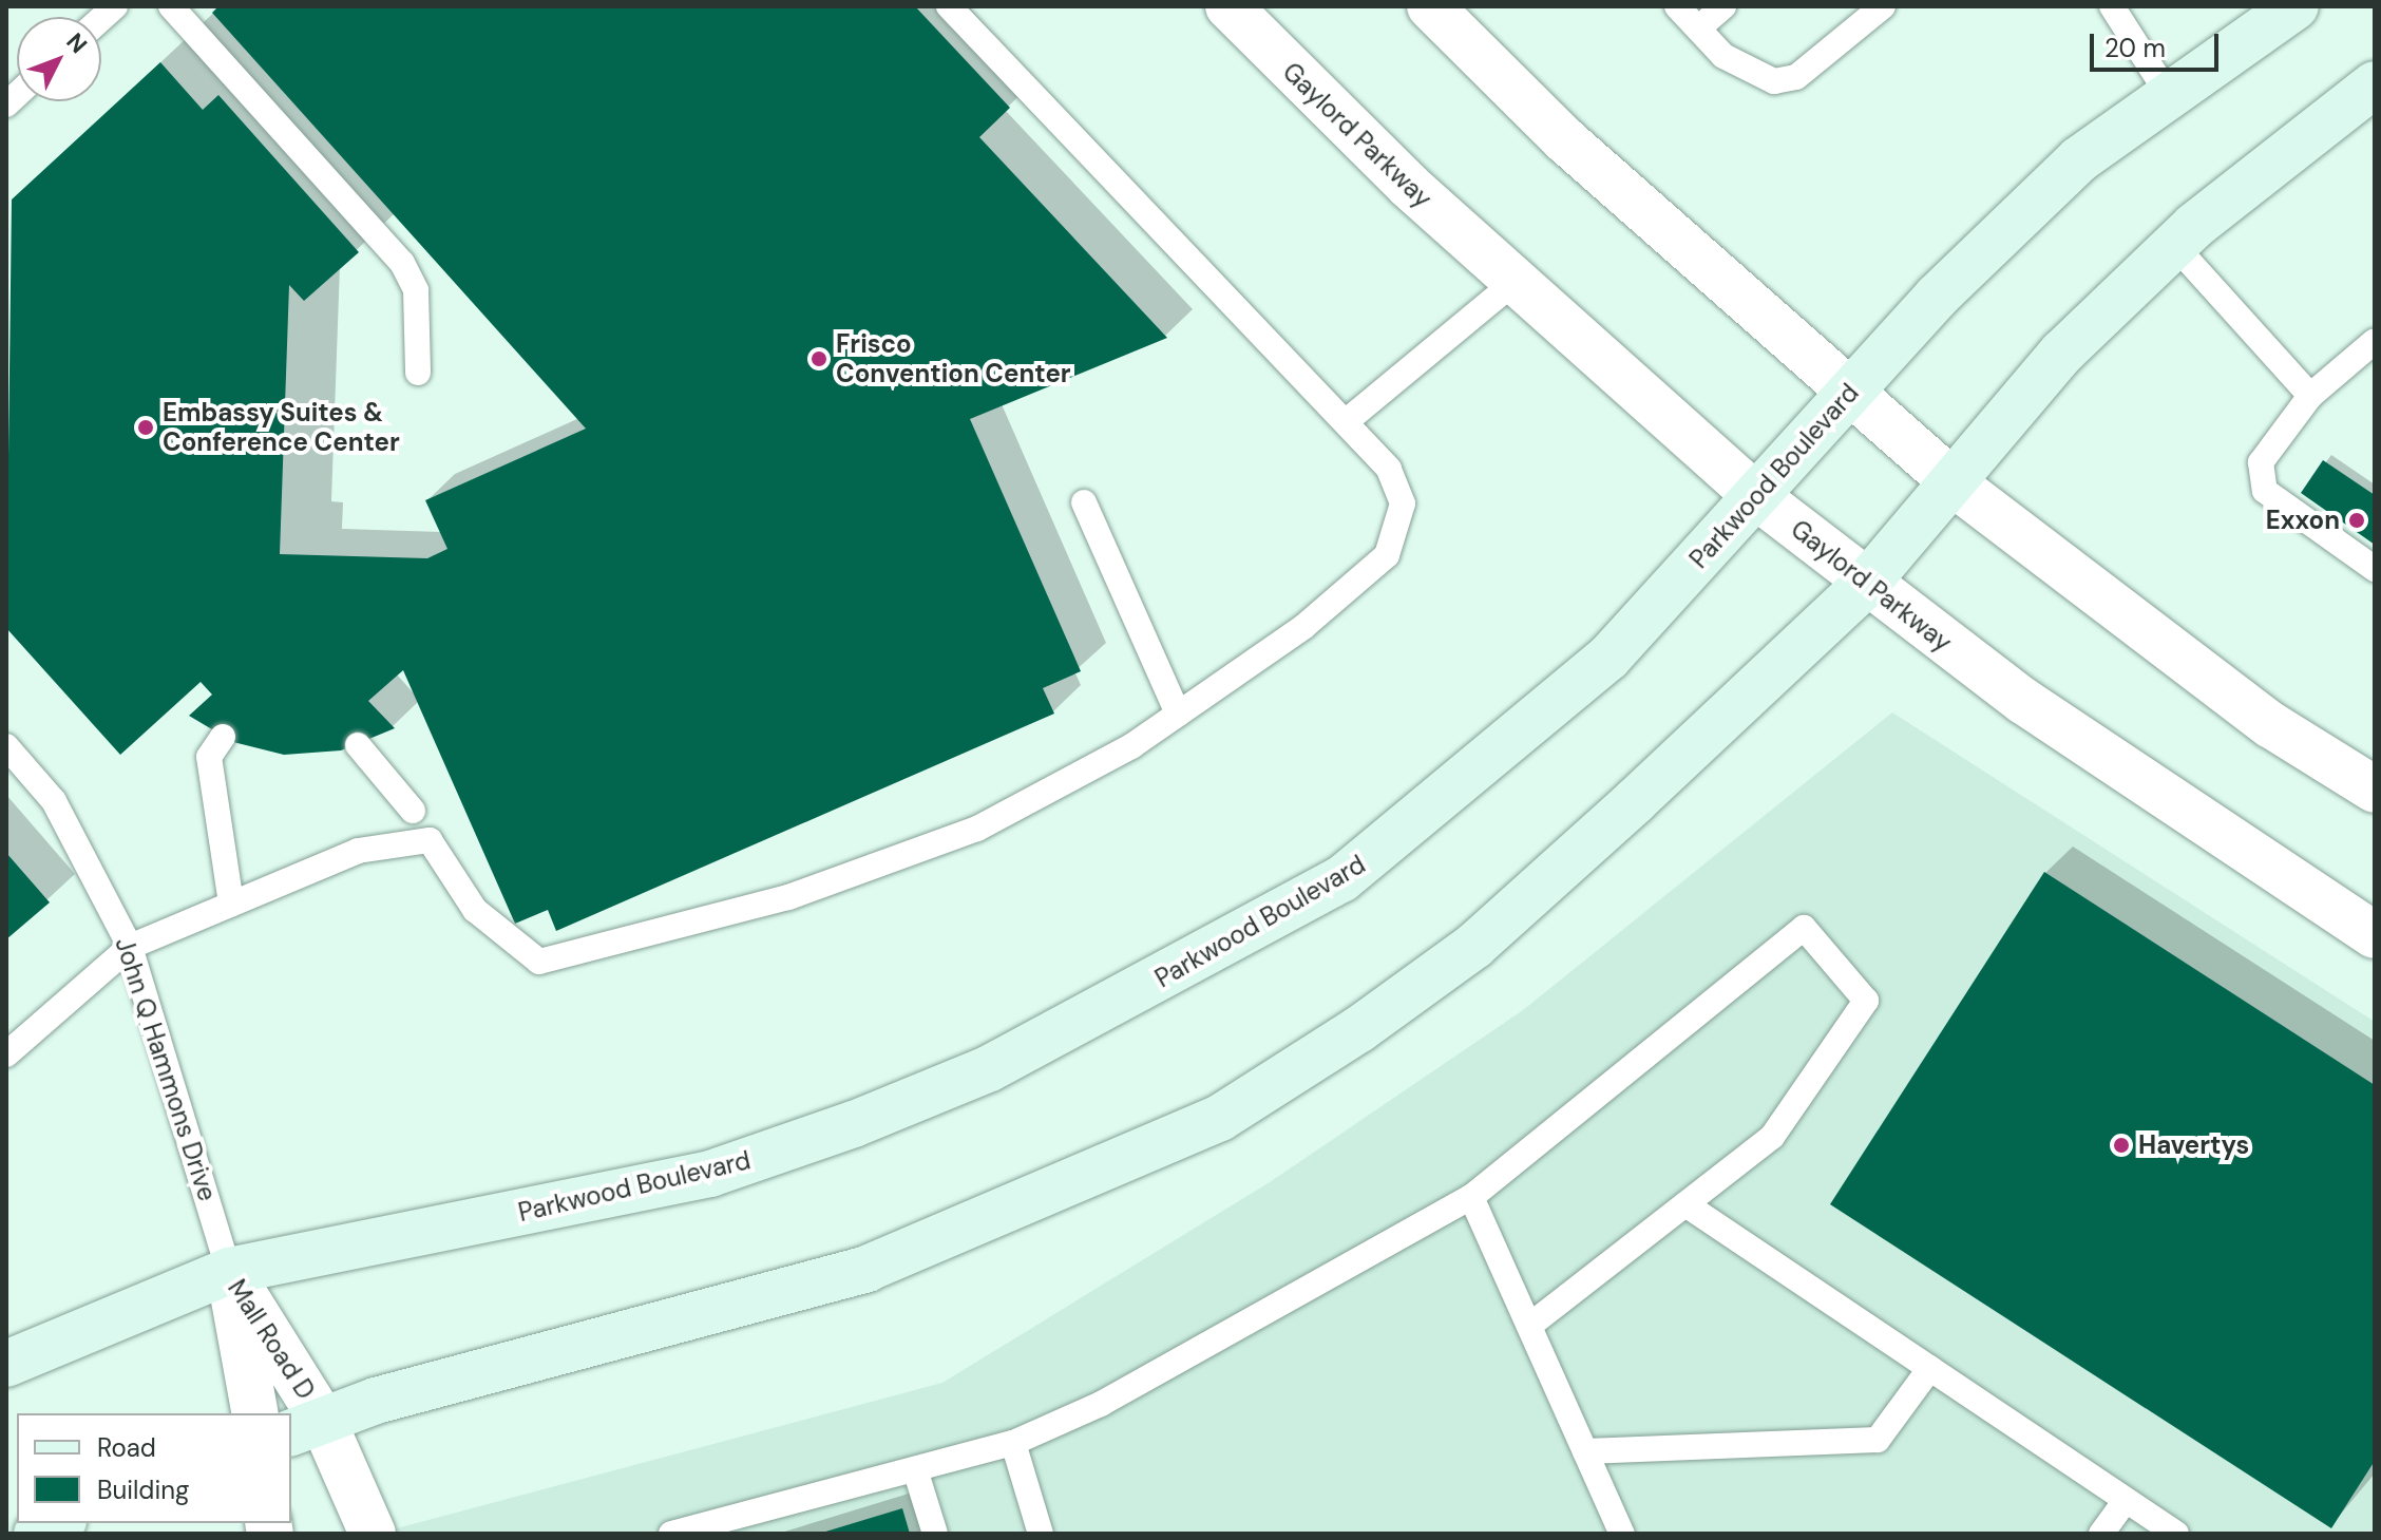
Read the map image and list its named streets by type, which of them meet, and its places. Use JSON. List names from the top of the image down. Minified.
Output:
{"streets":{"main road":["Parkwood Boulevard"],"street":["Gaylord Parkway","Mall Road D"],"lane":["John Q Hammons Drive"]},"crossings":[["Gaylord Parkway","Parkwood Boulevard"],["Parkwood Boulevard","John Q Hammons Drive"],["Parkwood Boulevard","Mall Road D"],["John Q Hammons Drive","Mall Road D"]],"places":["Frisco Convention Center","Embassy Suites & Conference Center","Exxon","Havertys"],"legend":["Road","Building"],"scale_bar":"20 m","north":"top right"}
